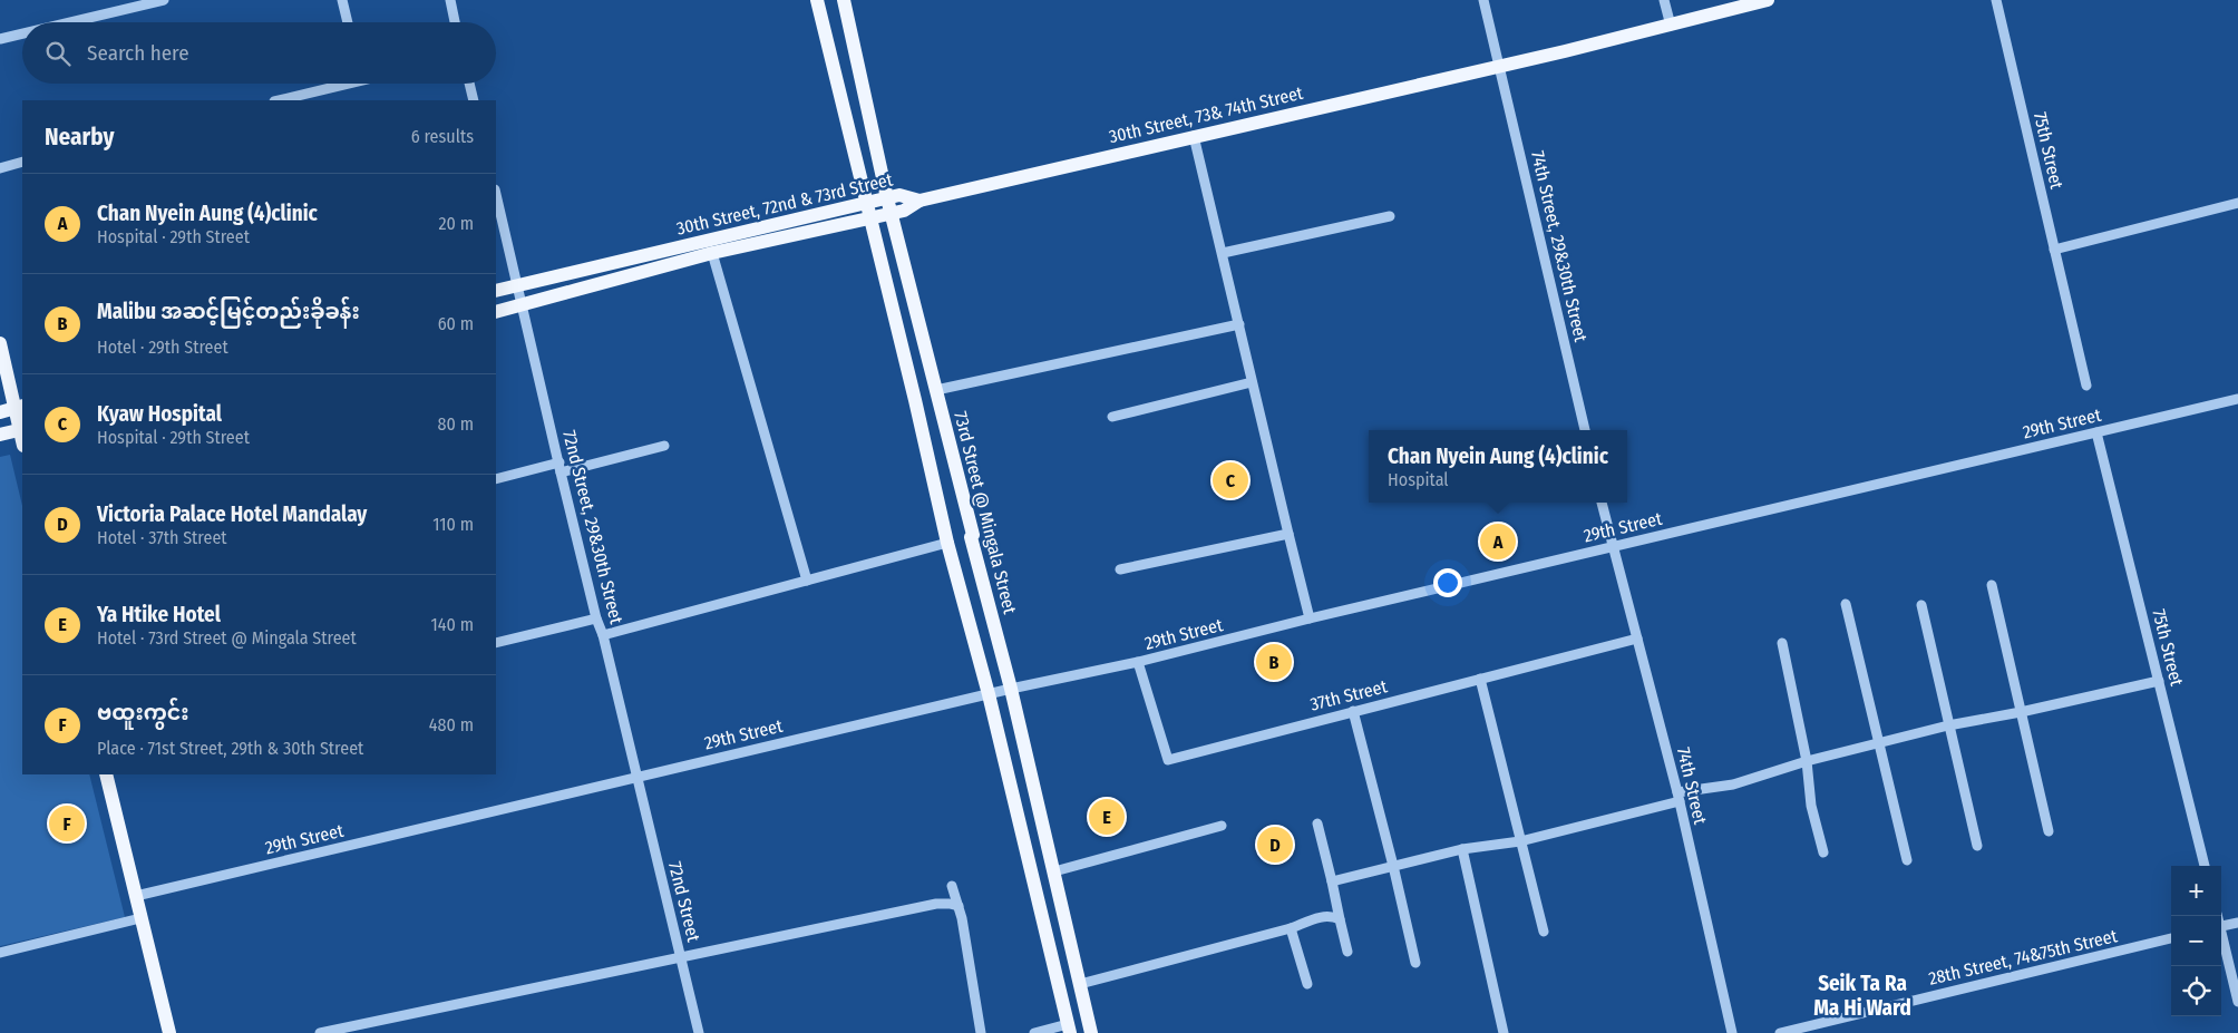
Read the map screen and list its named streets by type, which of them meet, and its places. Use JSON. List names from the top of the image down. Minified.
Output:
{"streets":{"main road":["30th Street, 73& 74th Street","30th Street, 72nd & 73rd Street","73rd Street @ Mingala Street"],"street":["75th Street","74th Street, 29&30th Street","29th Street","72nd Street, 29&30th Street","37th Street","74th Street","72nd Street","28th Street, 74&75th Street"]},"crossings":[["30th Street, 73& 74th Street","30th Street, 72nd & 73rd Street"],["30th Street, 73& 74th Street","74th Street, 29&30th Street"],["75th Street","29th Street"],["30th Street, 72nd & 73rd Street","73rd Street @ Mingala Street"],["30th Street, 72nd & 73rd Street","72nd Street, 29&30th Street"],["29th Street","73rd Street @ Mingala Street"],["29th Street","72nd Street, 29&30th Street"],["29th Street","37th Street"],["29th Street","74th Street"],["29th Street","72nd Street"],["72nd Street, 29&30th Street","72nd Street"],["37th Street","74th Street"]],"districts":["Seik Ta Ra Ma Hi Ward"],"page":{"search":"Search here","heading":["Nearby","6 results"],"list":[{"mark":"A","name":"Chan Nyein Aung (4)clinic","note":"Hospital · 29th Street","value":"20 m"},{"mark":"B","name":"Malibu အဆင့်မြင့်တည်းခိုခန်း","note":"Hotel · 29th Street","value":"60 m"},{"mark":"C","name":"Kyaw Hospital","note":"Hospital · 29th Street","value":"80 m"},{"mark":"D","name":"Victoria Palace Hotel Mandalay","note":"Hotel · 37th Street","value":"110 m"},{"mark":"E","name":"Ya Htike Hotel","note":"Hotel · 73rd Street @ Mingala Street","value":"140 m"},{"mark":"F","name":"ဗထူးကွင်း","note":"Place · 71st Street, 29th & 30th Street","value":"480 m"}],"popup":["Chan Nyein Aung (4)clinic","Hospital"],"pins":["C","A","B","E","F","D"],"map_buttons":["+","−"]}}
